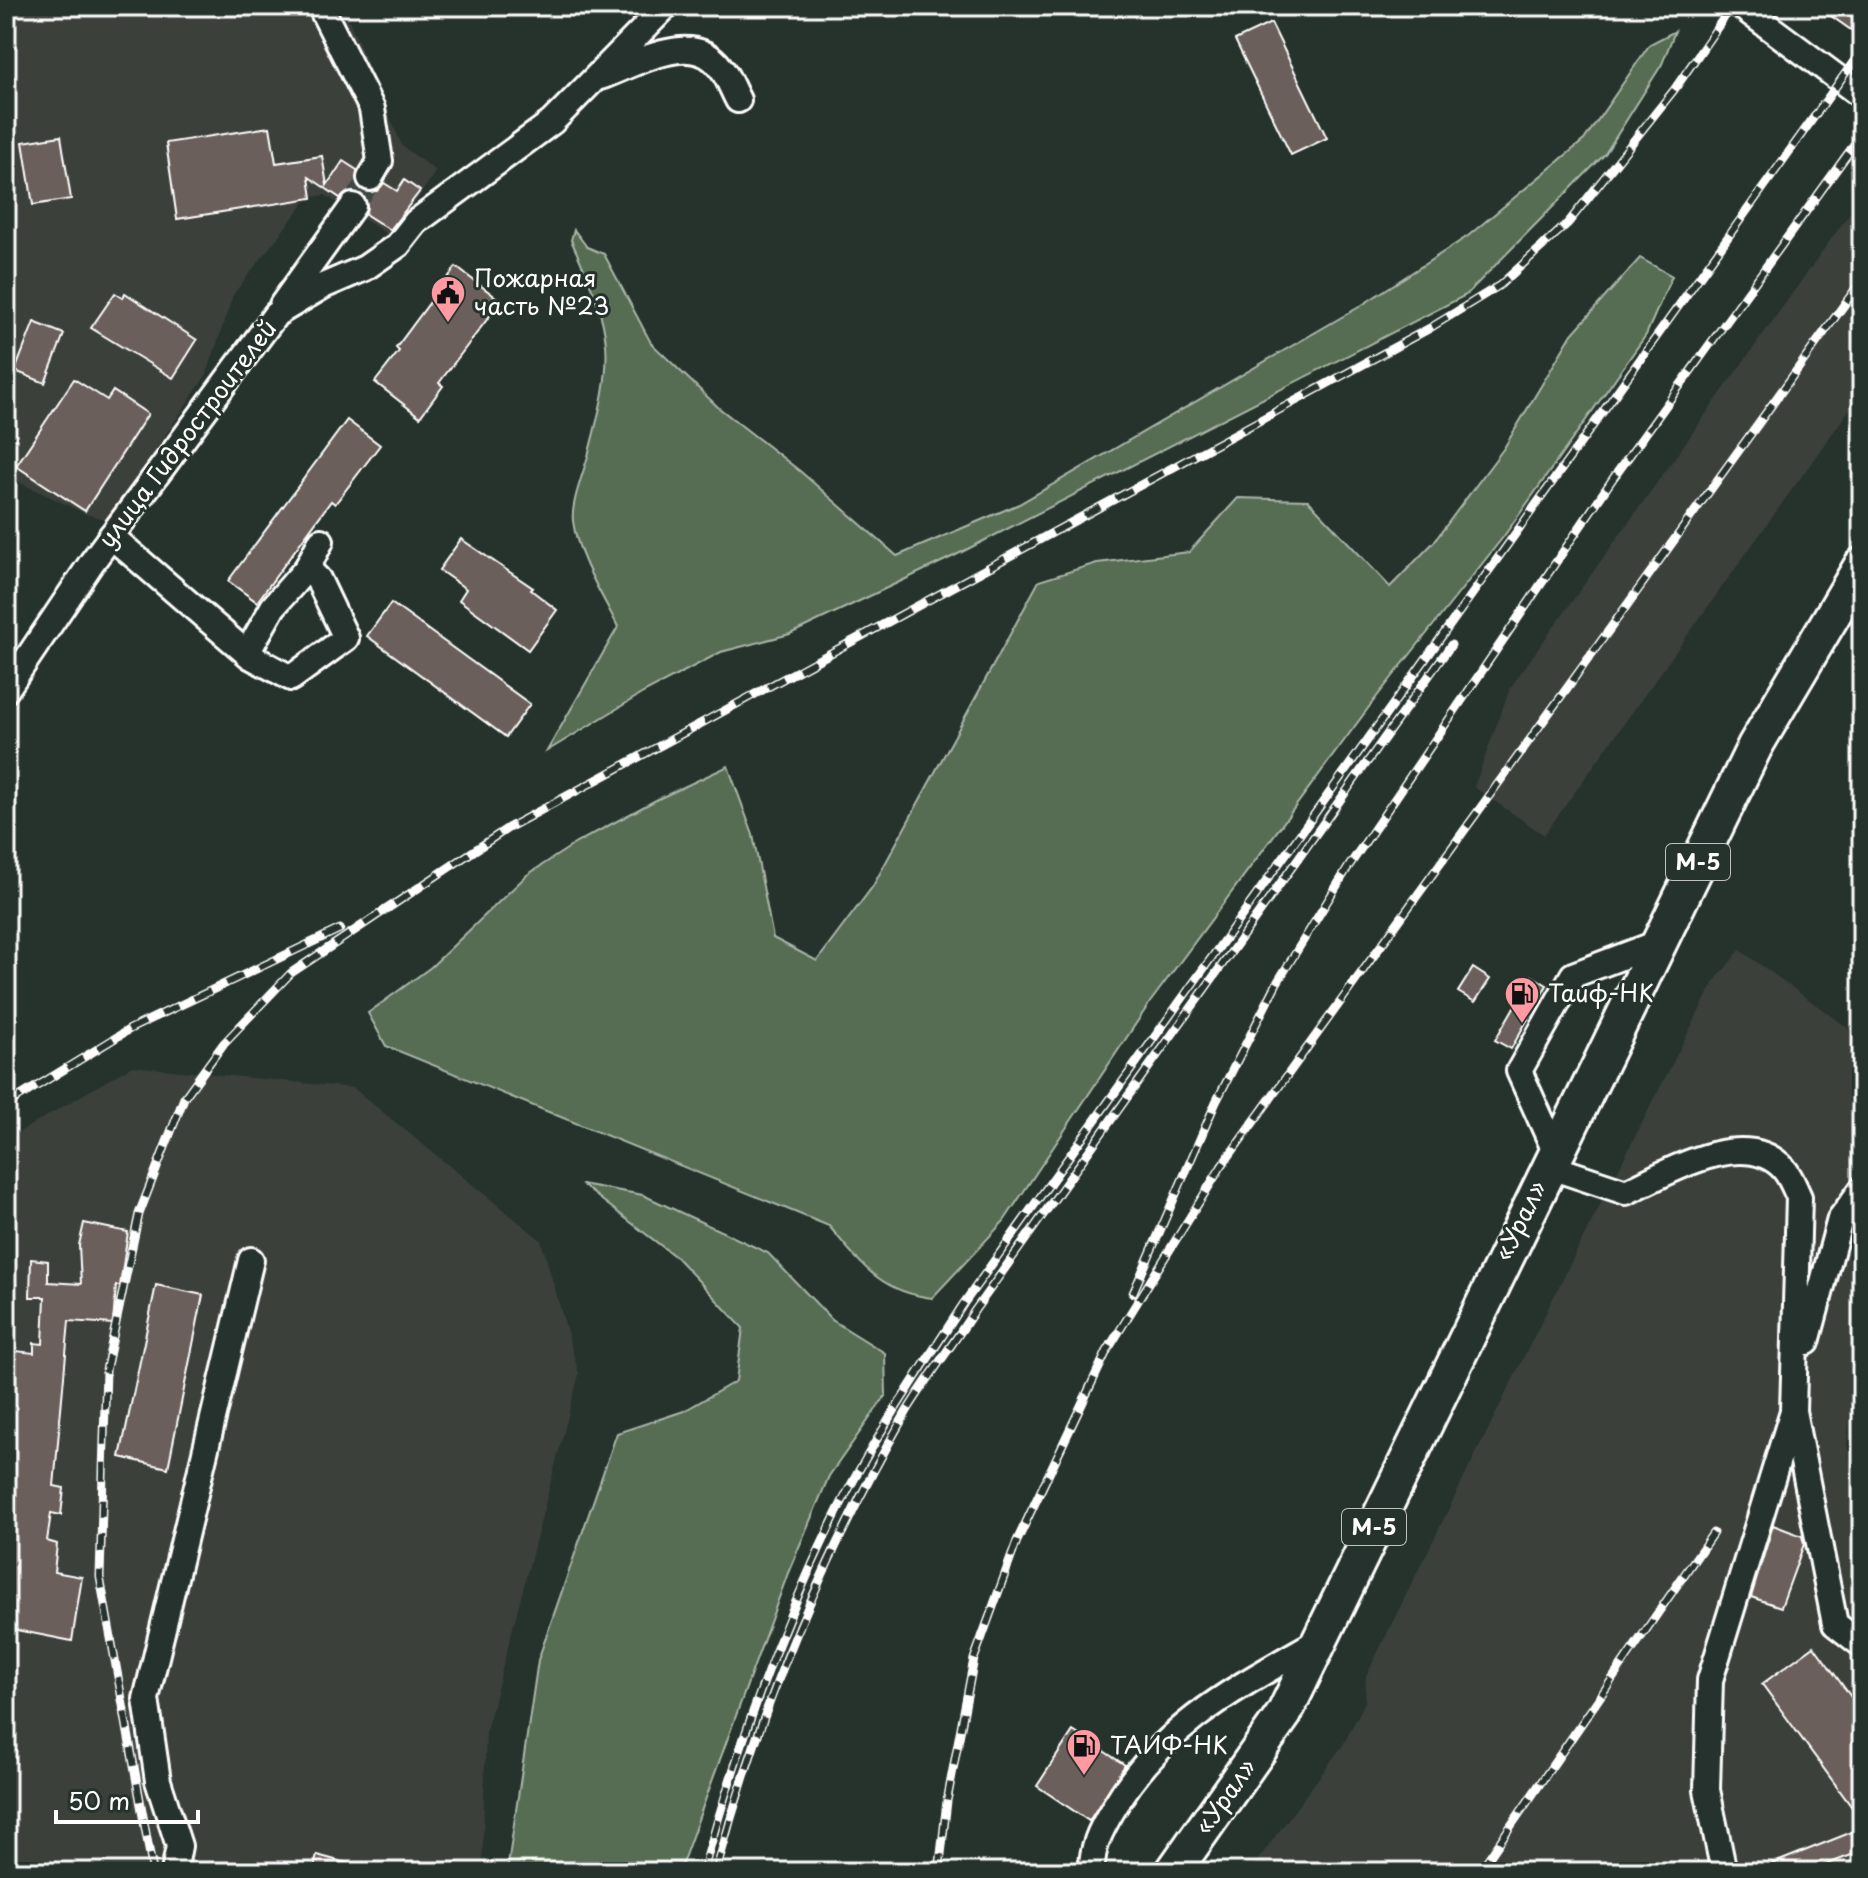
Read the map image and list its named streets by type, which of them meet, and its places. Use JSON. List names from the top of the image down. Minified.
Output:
{"streets":{"highway":["М-5","«Урал»"],"street":["улица Гидростроителей"]},"places":{"public building":["Пожарная часть №23"],"fuel station":["Таиф-НК","ТАИФ-НК"]},"scale_bar":"50 m"}
